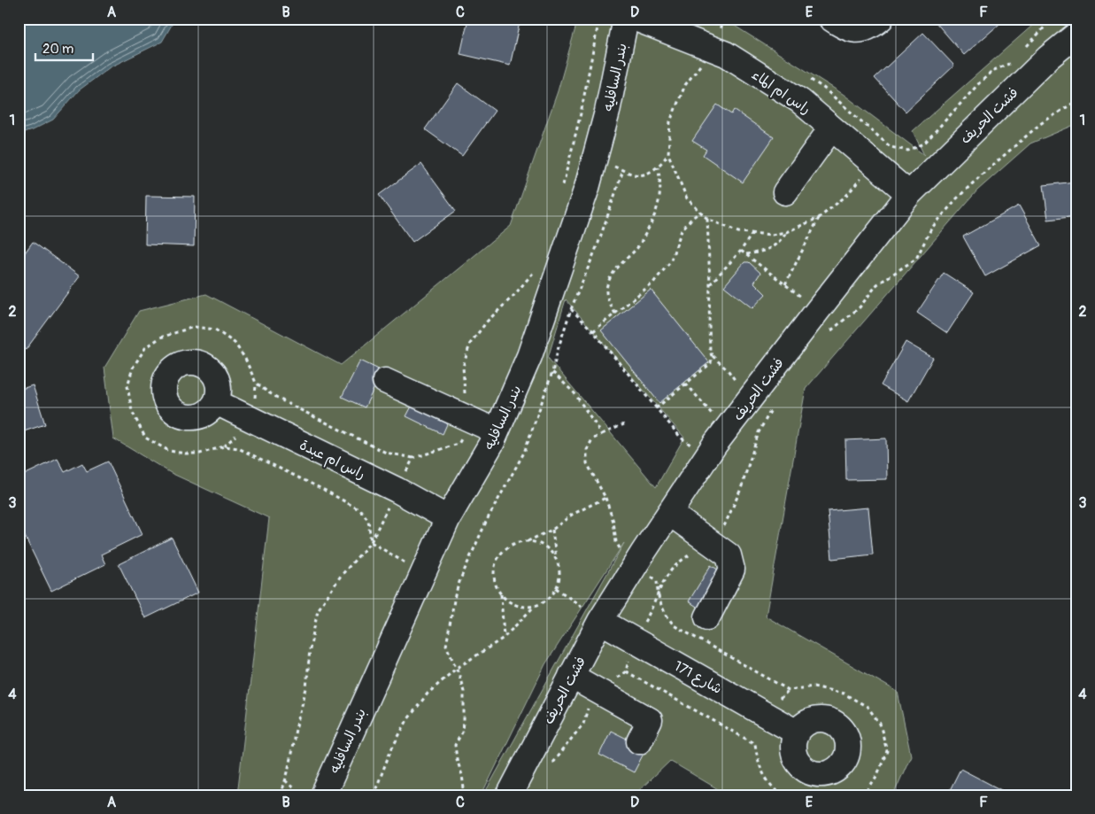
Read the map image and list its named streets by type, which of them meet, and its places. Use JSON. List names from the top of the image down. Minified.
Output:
{"streets":{"street":["بندر السافليه","راس ام الماء","فشت الحريف","راس ام عبدة","شارع 171"]},"crossings":[["بندر السافليه","راس ام عبدة"],["راس ام الماء","فشت الحريف"],["فشت الحريف","شارع 171"]],"scale_bar":"20 m","grid":{"columns":["A","B","C","D","E","F"],"rows":["1","2","3","4"]}}
